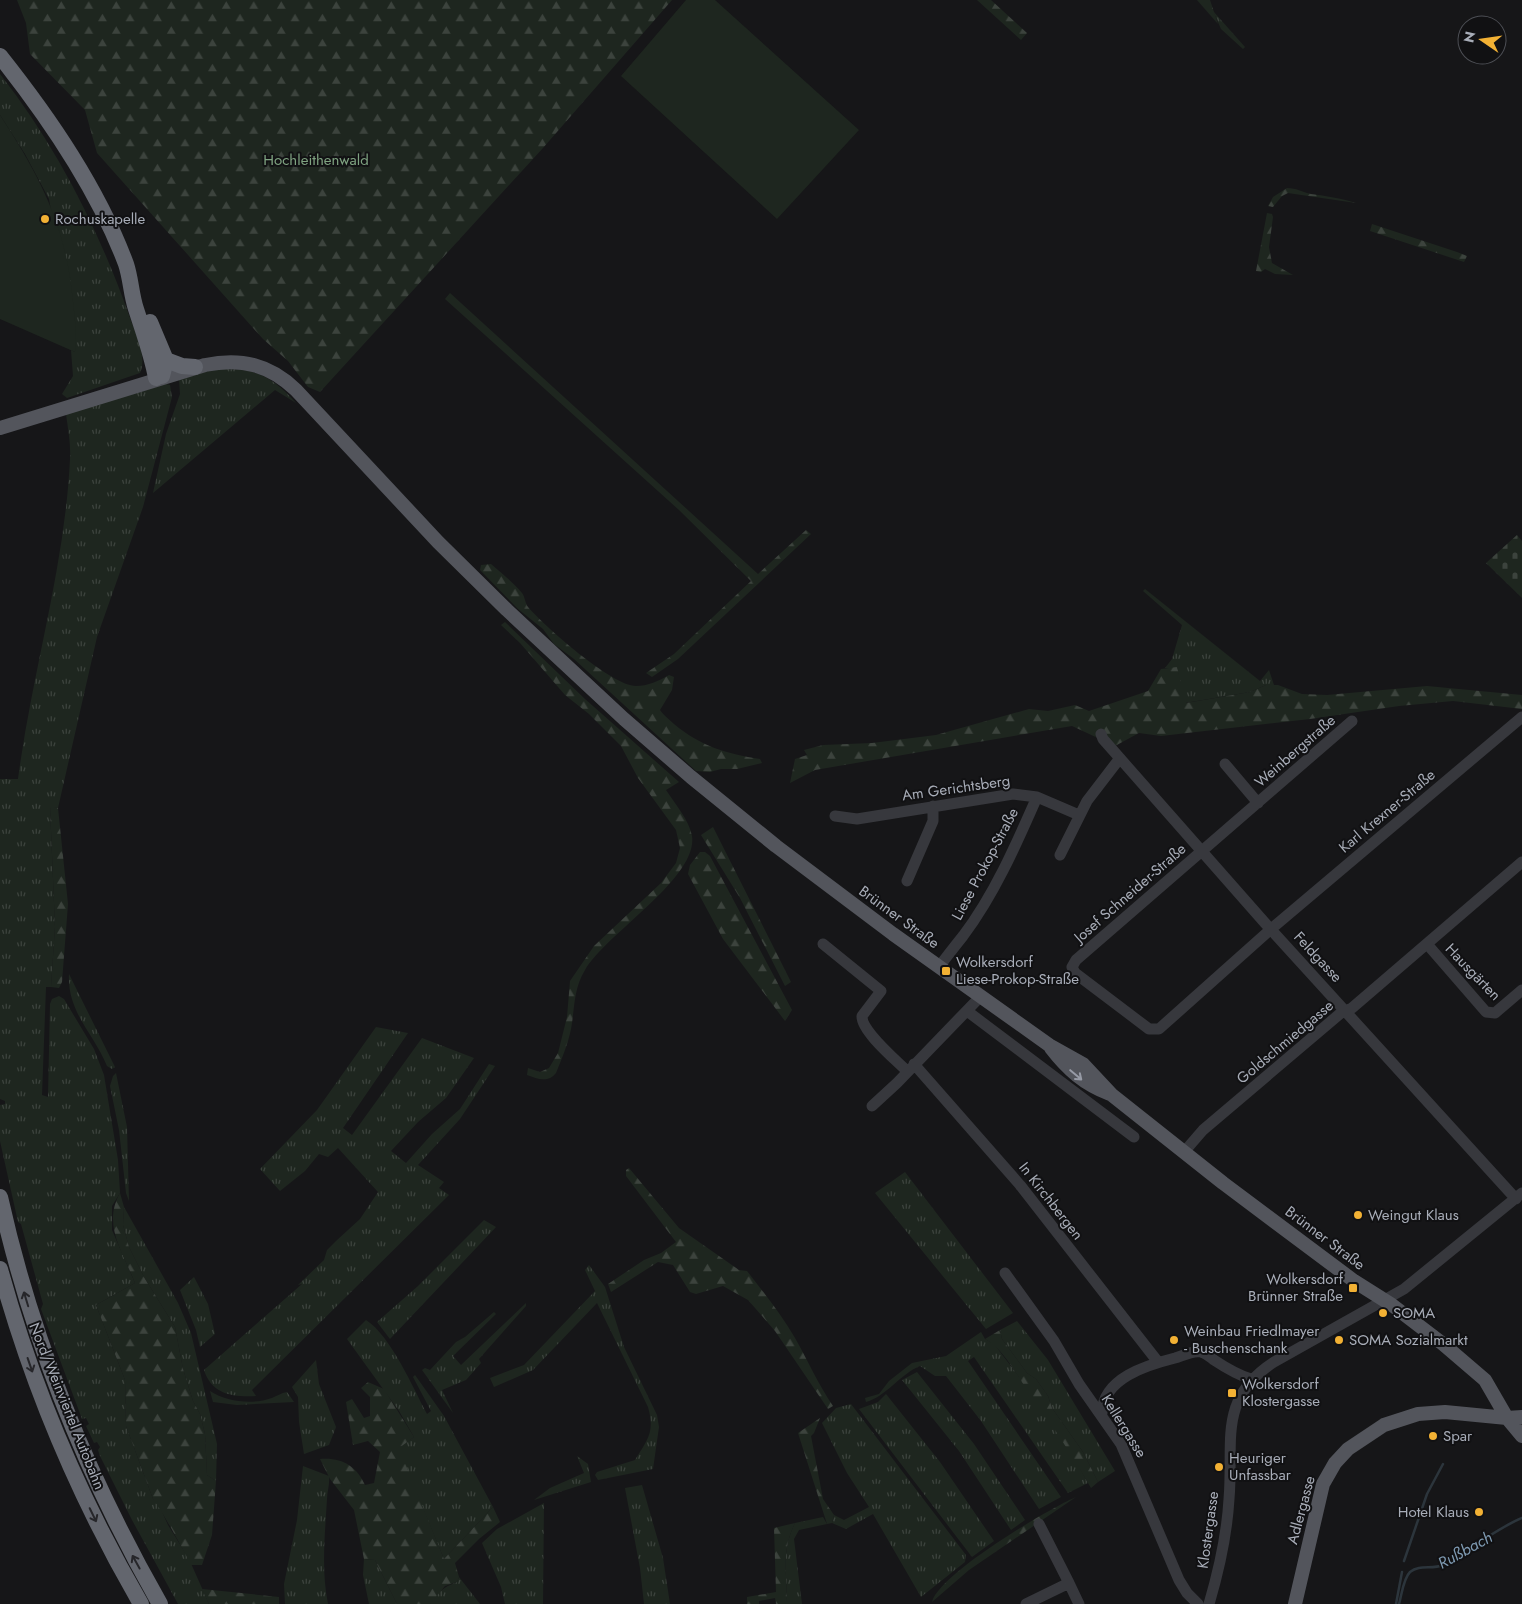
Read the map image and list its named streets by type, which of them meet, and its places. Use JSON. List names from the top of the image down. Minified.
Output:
{"streets":{"highway":["Nord/Weinviertel Autobahn"],"main road":["Brünner Straße","Adlergasse"],"street":["Weinbergstraße","Am Gerichtsberg","Karl Krexner-Straße","Liese Prokop-Straße","Josef Schneider-Straße","Feldgasse","Hausgärten","Goldschmiedgasse","In Kirchbergen","Kellergasse","Klostergasse"]},"crossings":[["Weinbergstraße","Josef Schneider-Straße"],["Weinbergstraße","Feldgasse"],["Am Gerichtsberg","Liese Prokop-Straße"],["Karl Krexner-Straße","Josef Schneider-Straße"],["Karl Krexner-Straße","Feldgasse"],["Liese Prokop-Straße","Brünner Straße"],["Josef Schneider-Straße","Feldgasse"],["Brünner Straße","Goldschmiedgasse"],["Brünner Straße","Adlergasse"],["Brünner Straße","Klostergasse"],["Feldgasse","Goldschmiedgasse"],["Feldgasse","Klostergasse"],["Hausgärten","Goldschmiedgasse"]],"water":["Rußbach"],"parks":["Hochleithenwald"],"places":{"other":["Rochuskapelle","Weingut Klaus","SOMA","Weinbau Friedlmayer - Buschenschank","SOMA Sozialmarkt","Spar","Heuriger Unfassbar","Hotel Klaus"],"transit":["Wolkersdorf Liese-Prokop-Straße","Wolkersdorf Brünner Straße","Wolkersdorf Klostergasse"]},"north":"left"}
